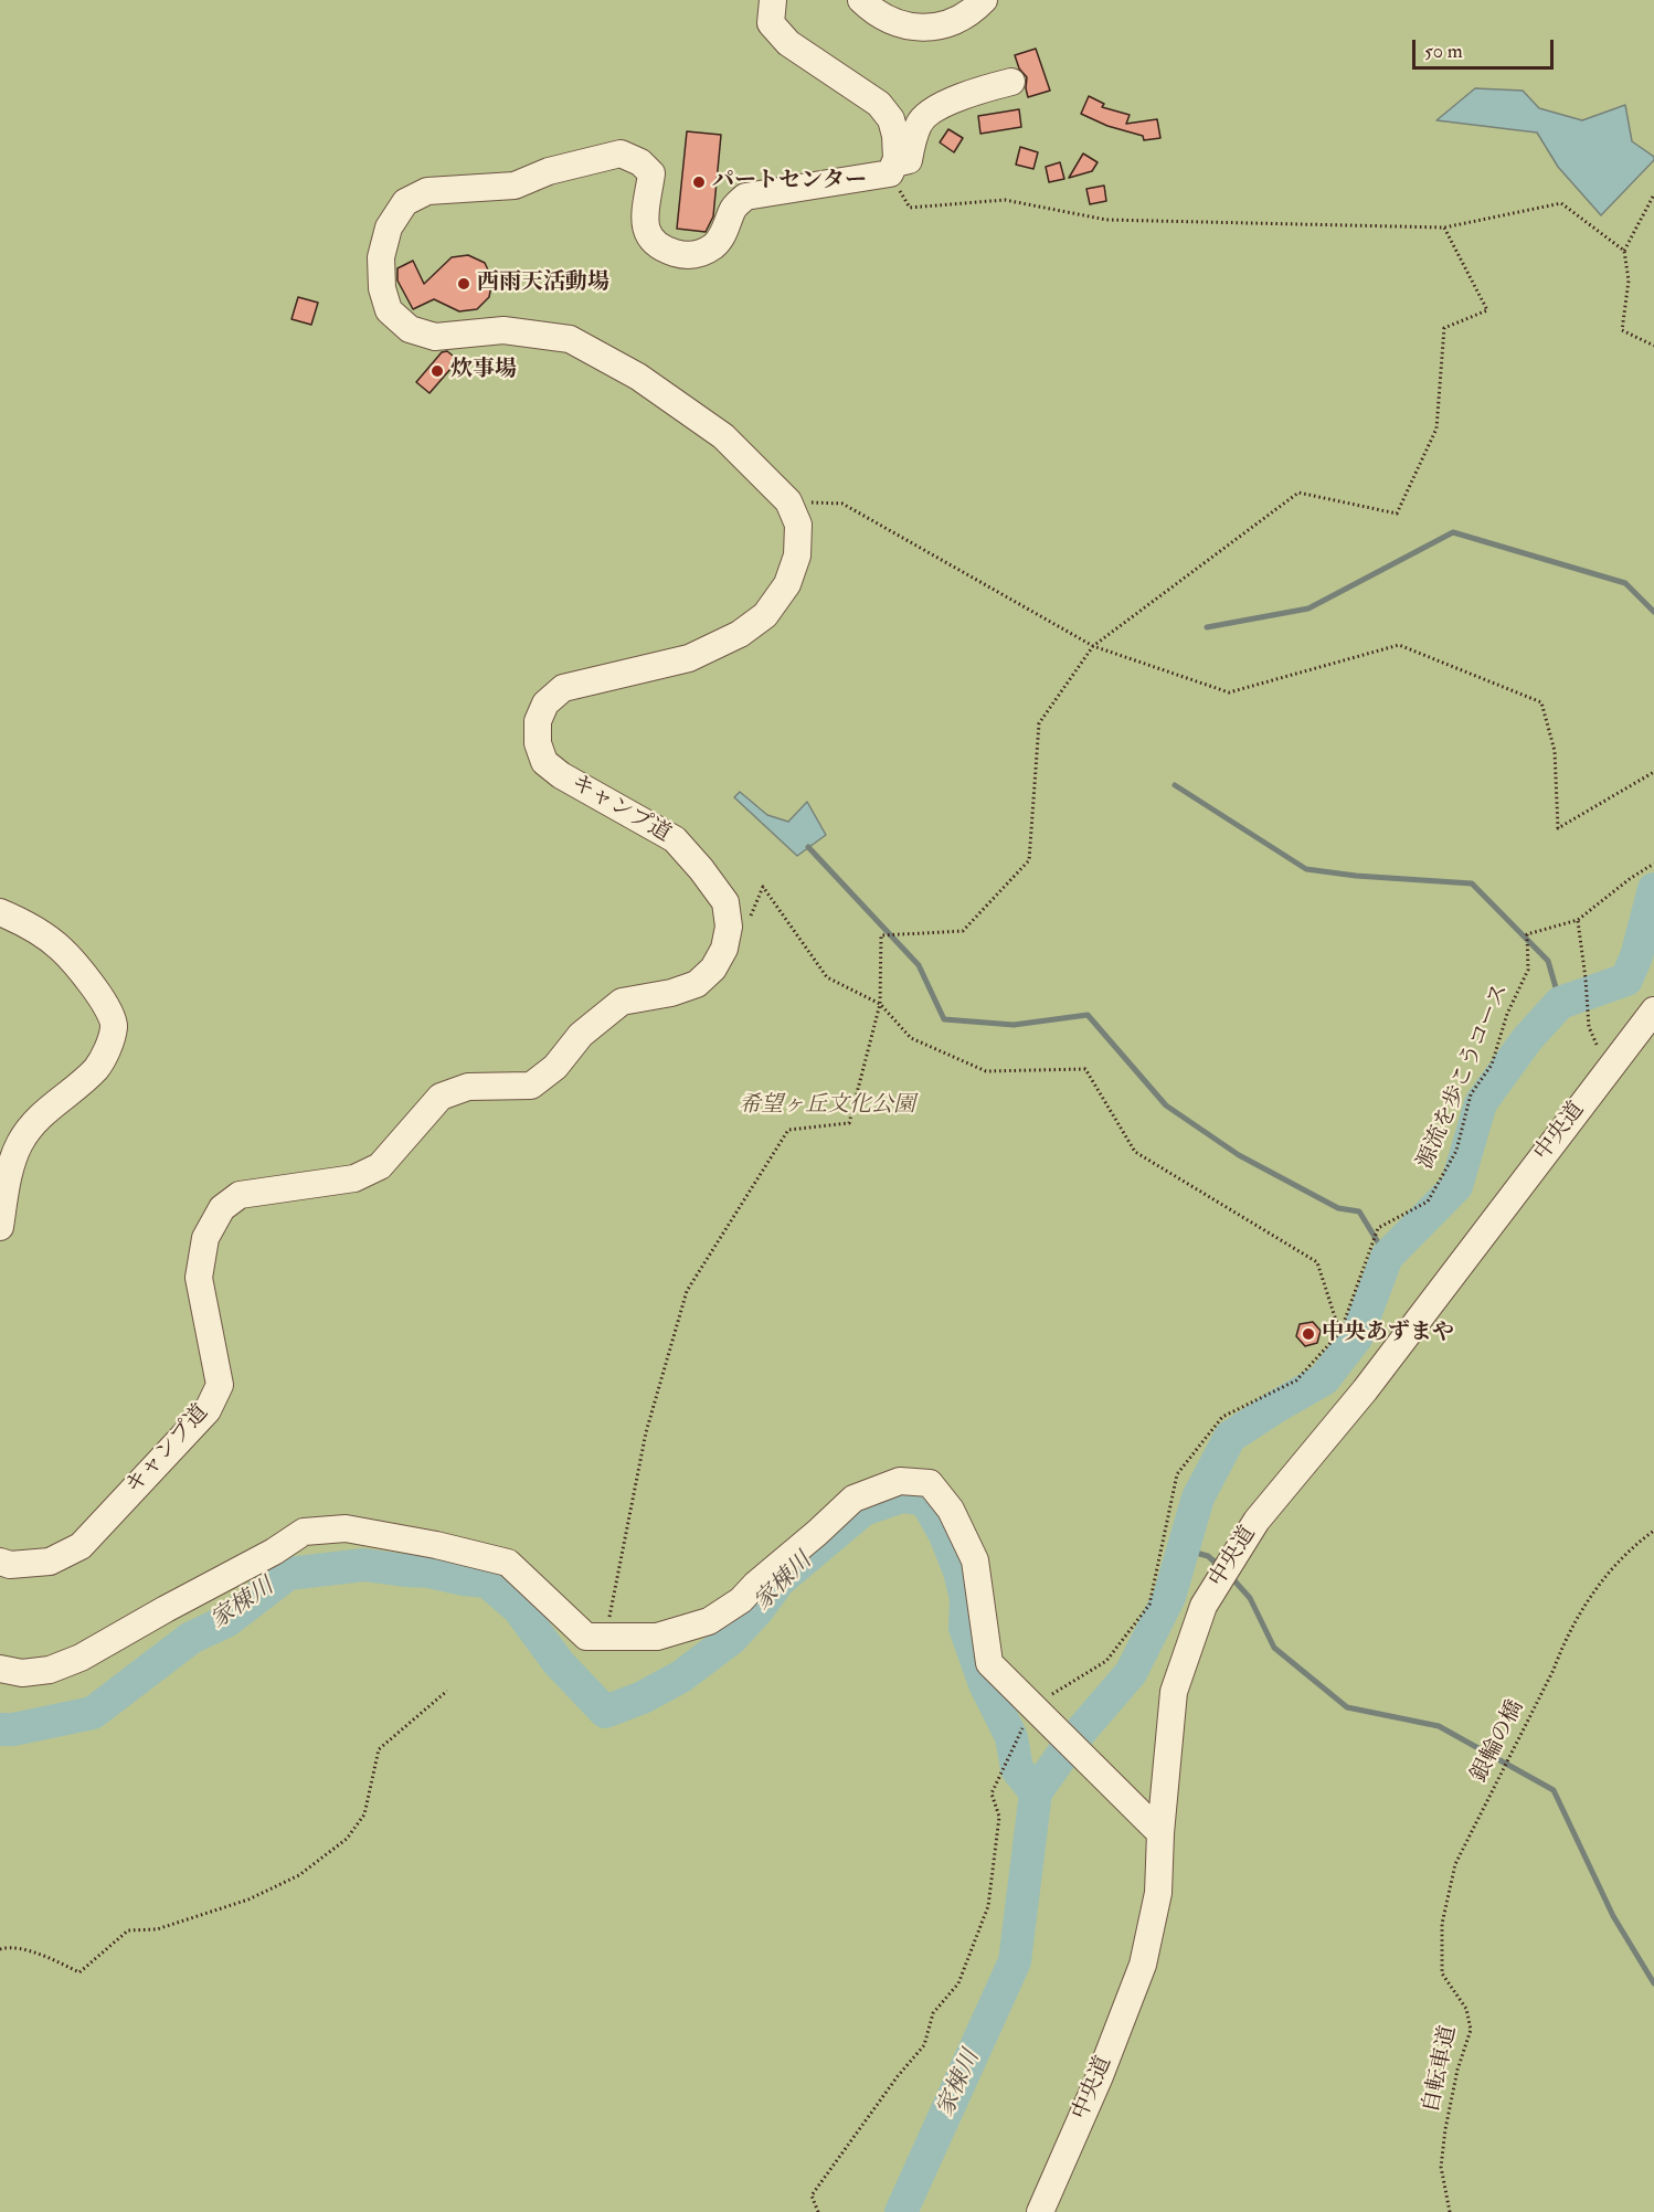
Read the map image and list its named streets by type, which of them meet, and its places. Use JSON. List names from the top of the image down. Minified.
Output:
{"streets":{"street":["キャンプ道","中央道"],"path":["源流を歩こうコース","銀輪の橋","自転車道"]},"crossings":[["銀輪の橋","自転車道"]],"water":["家棟川"],"parks":["希望ヶ丘文化公園"],"places":["パートセンター","西雨天活動場","炊事場","中央あずまや"],"scale_bar":"50 m"}
